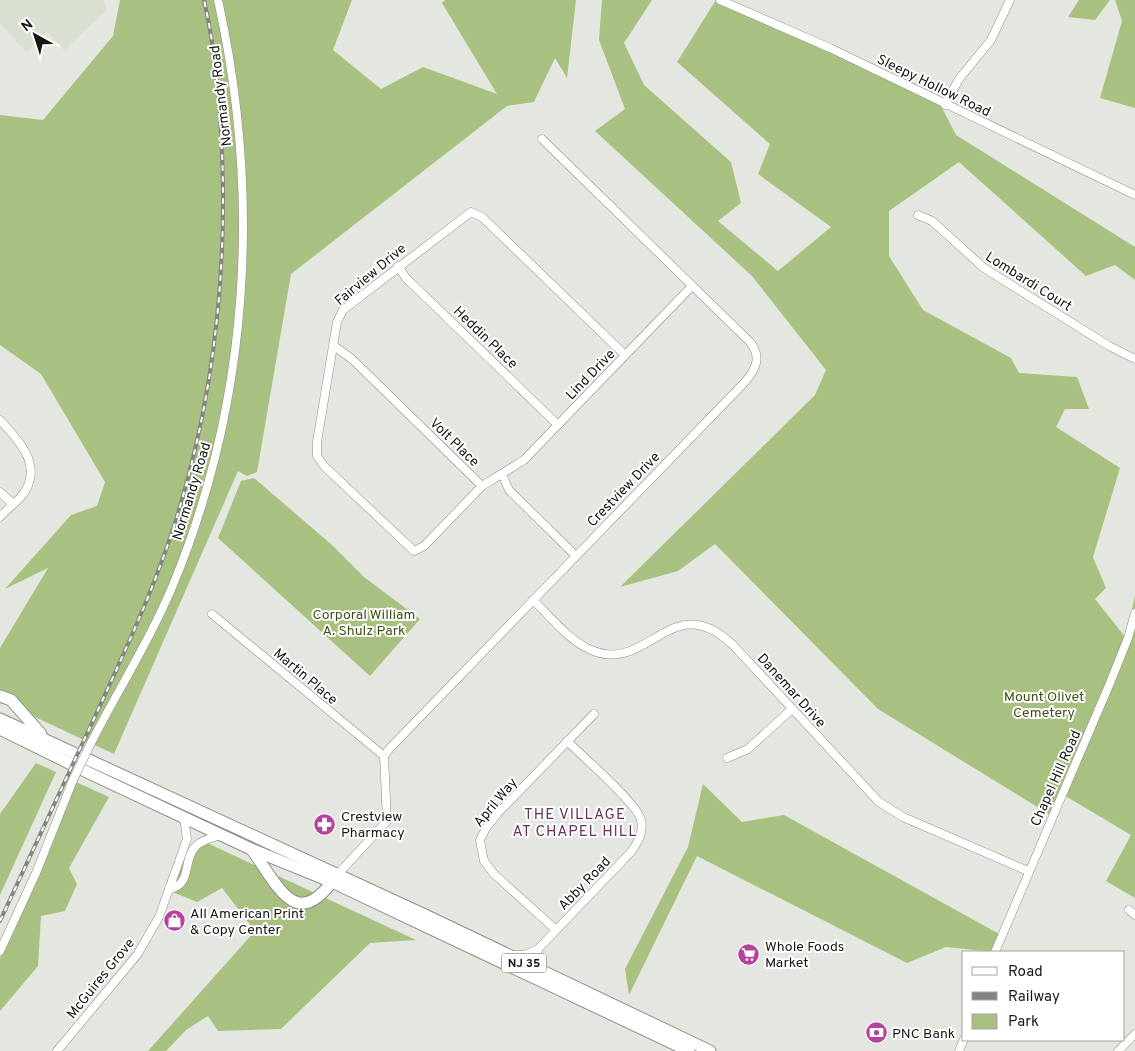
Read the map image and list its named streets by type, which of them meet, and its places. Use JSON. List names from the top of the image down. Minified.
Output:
{"streets":{"highway":["NJ 35"],"street":["Sleepy Hollow Road","Normandy Road","Fairview Drive","Lombardi Court","Heddin Place","Lind Drive","Volt Place","Crestview Drive","Martin Place","Danemar Drive","Chapel Hill Road","April Way","Abby Road","McGuires Grove"]},"crossings":[["Fairview Drive","Heddin Place"],["Fairview Drive","Lind Drive"],["Fairview Drive","Volt Place"],["Heddin Place","Lind Drive"],["Lind Drive","Volt Place"],["Lind Drive","Crestview Drive"],["Crestview Drive","Martin Place"],["Crestview Drive","Danemar Drive"],["Danemar Drive","Chapel Hill Road"],["April Way","Abby Road"],["NJ 35","McGuires Grove"]],"districts":["THE VILLAGE AT CHAPEL HILL"],"parks":["Corporal William A. Shulz Park","Mount Olivet Cemetery"],"places":{"pharmacy":["Crestview Pharmacy"],"shop":["All American Print & Copy Center"],"supermarket":["Whole Foods Market"],"bank":["PNC Bank"]},"legend":["Road","Railway","Park"],"north":"top left"}
